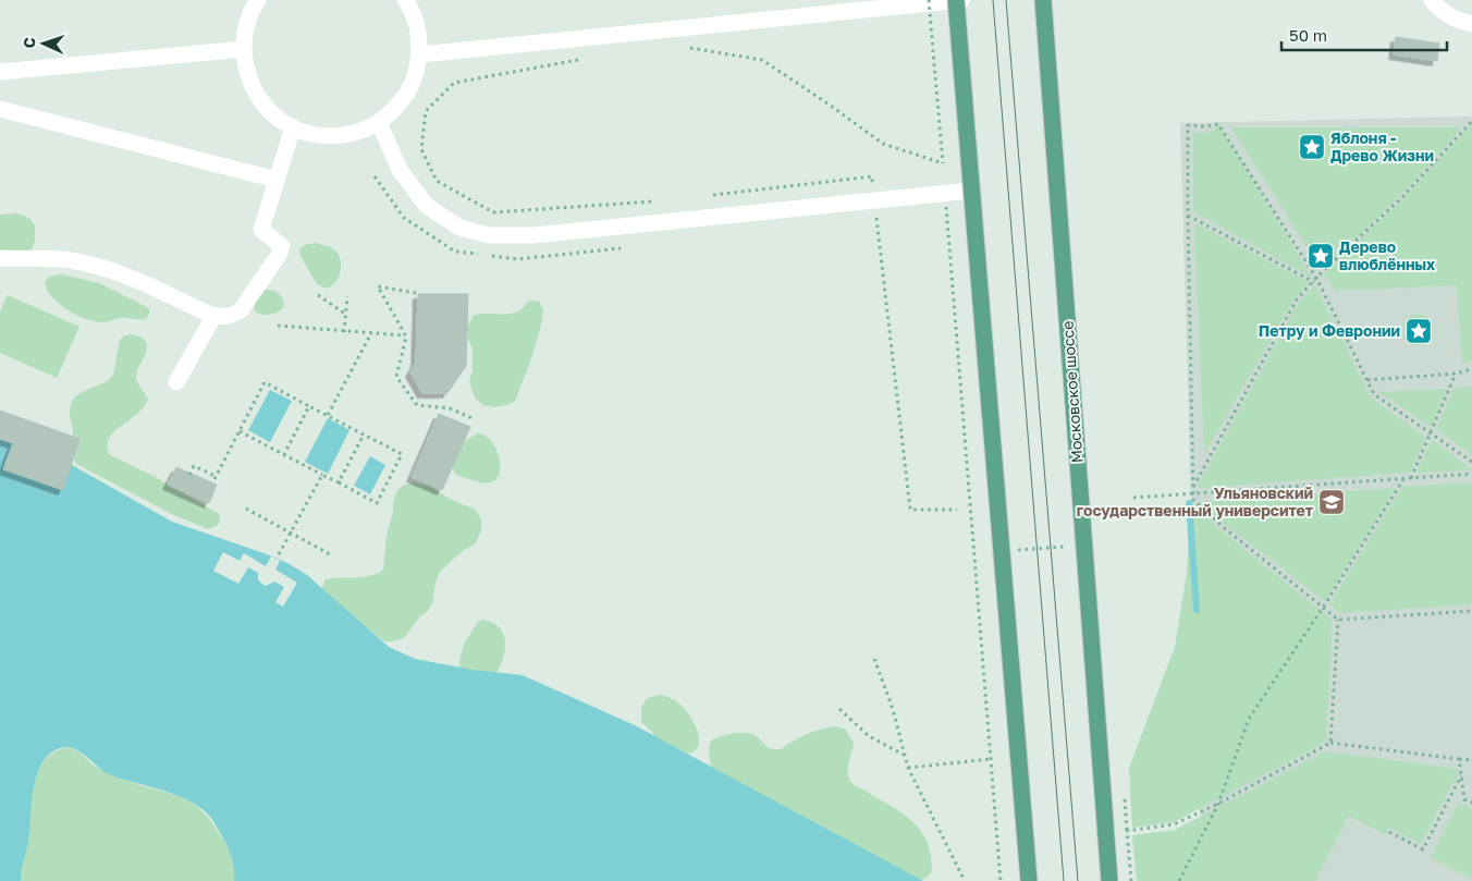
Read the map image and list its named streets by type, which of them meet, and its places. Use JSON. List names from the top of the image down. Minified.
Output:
{"streets":{"main road":["Московское шоссе"]},"places":{"place":["Яблоня - Древо Жизни","Дерево влюблённых","Петру и Февронии"],"school or university":["Ульяновский государственный университет"]},"scale_bar":"50 m","north":"left"}
